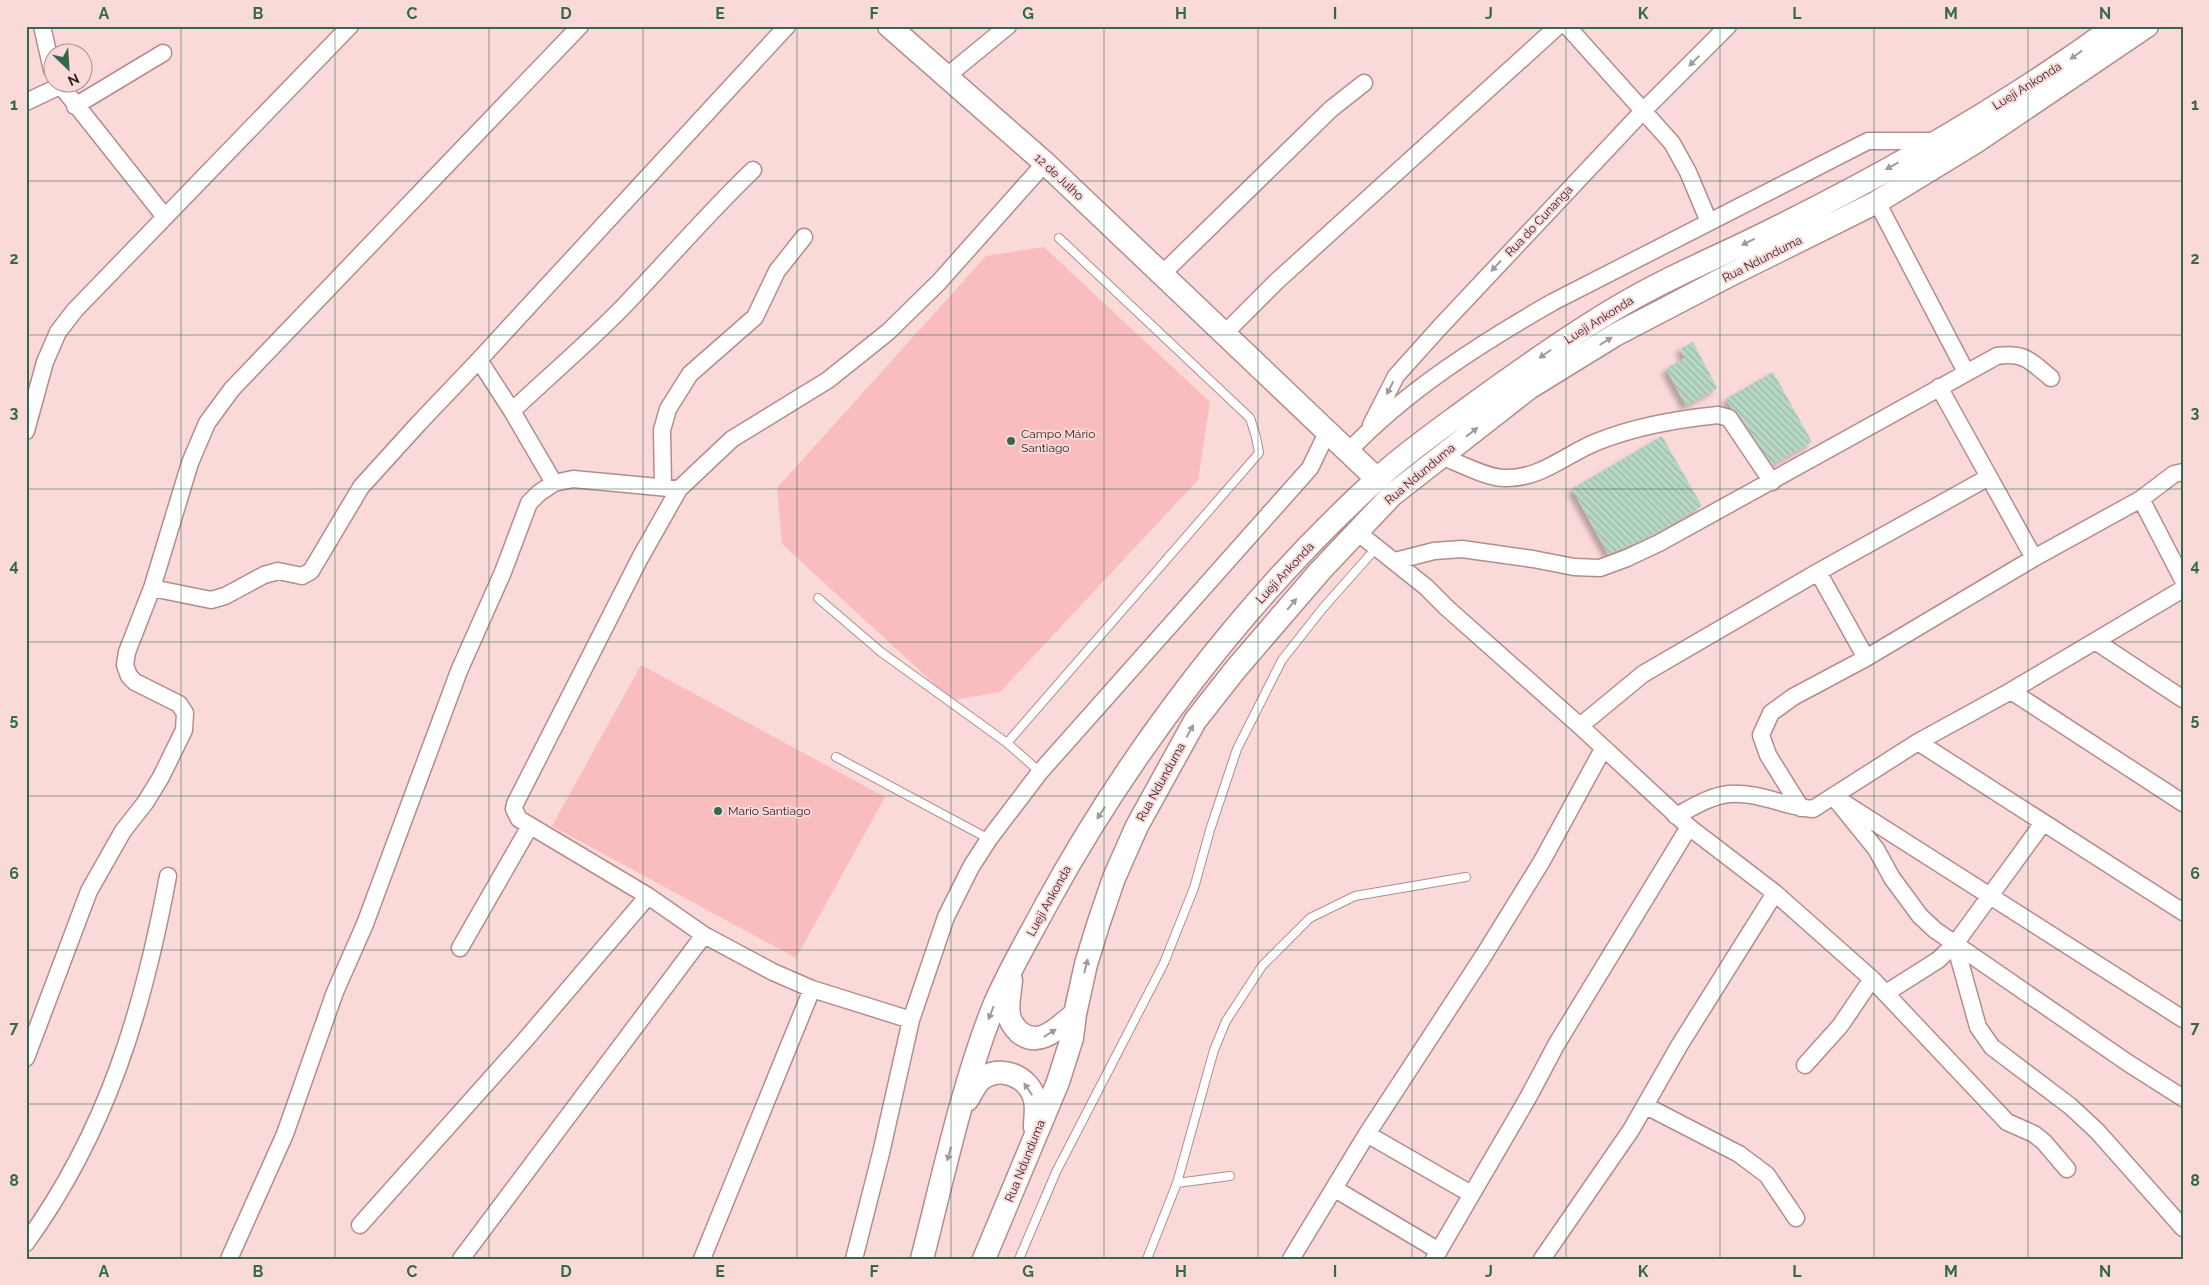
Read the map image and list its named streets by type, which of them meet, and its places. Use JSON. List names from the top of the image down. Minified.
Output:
{"streets":{"main road":["Lueji Ankonda","12 de Julho","Rua Ndunduma"],"street":["Rua do Cunanga"]},"crossings":[["Lueji Ankonda","12 de Julho"]],"one_way":["Lueji Ankonda","Rua Ndunduma"],"places":["Campo Mário Santiago","Mario Santiago"],"north":"bottom right","grid":{"columns":["A","B","C","D","E","F","G","H","I","J","K","L","M","N"],"rows":["1","2","3","4","5","6","7","8"]}}
